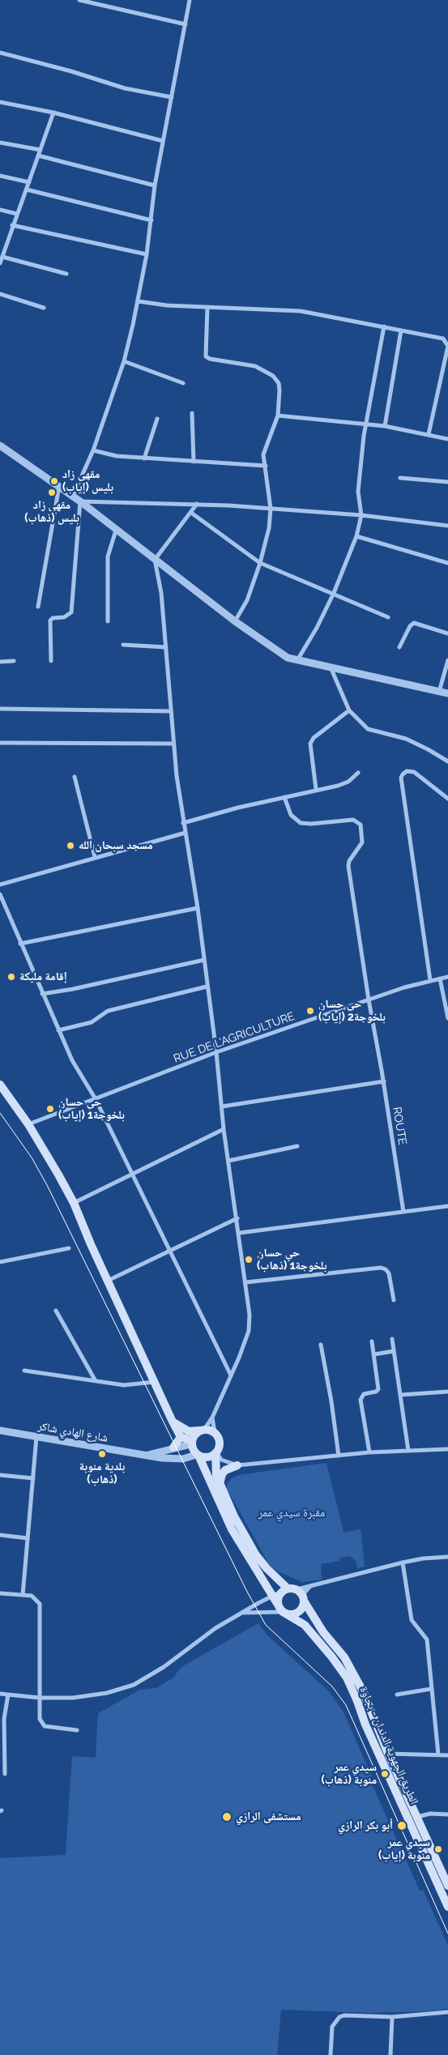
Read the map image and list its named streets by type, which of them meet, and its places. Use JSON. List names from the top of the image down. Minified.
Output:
{"streets":{"main road":["الطريق الجهوية الدندان - بجاوة"],"street":["RUE DE L'AGRICULTURE","ROUTE","شارع الهادي شاكر"]},"crossings":[["RUE DE L'AGRICULTURE","ROUTE"]],"parks":["مقبرة سيدي عمر"],"places":["مقهى زاد بليس (إياب)","مقهى زاد بليس (ذهاب)","مسجد سبحان الله","إقامة مليكة","حي حسان بلخوجة2 (إياب)","حي حسان بلخوجة1 (إياب)","حي حسان بلخوجة1 (ذهاب)","بلدية منوبة (ذهاب)","سيدي عمر منوبة (ذهاب)","مستشفى الرازي","أبو بكر الرازي","سيدي عمر منوبة (إياب)"]}
